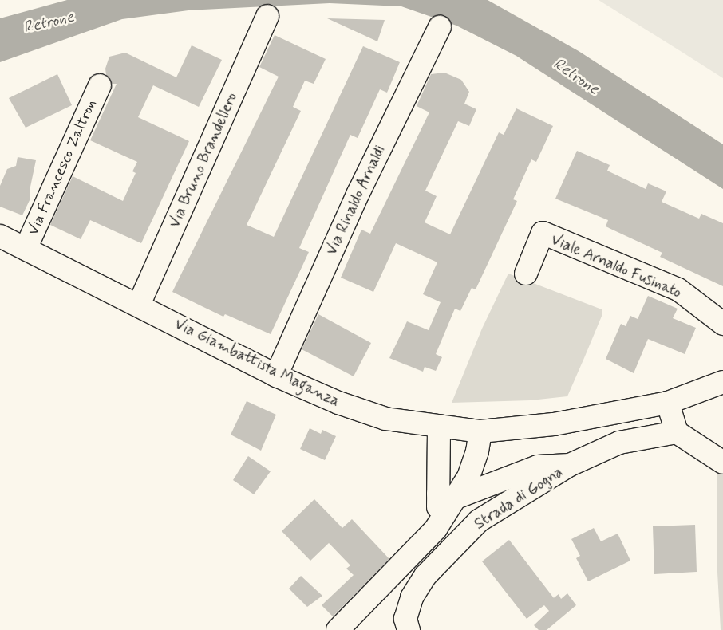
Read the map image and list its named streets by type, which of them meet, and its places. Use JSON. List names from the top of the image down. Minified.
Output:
{"streets":{"street":["Via Bruno Brandellero","Via Francesco Zaltron","Via Rinaldo Arnaldi","Viale Arnaldo Fusinato","Via Giambattista Maganza","Strada di Gogna"]},"crossings":[["Via Bruno Brandellero","Via Giambattista Maganza"],["Via Francesco Zaltron","Via Giambattista Maganza"],["Via Rinaldo Arnaldi","Via Giambattista Maganza"]],"water":["Retrone"]}
